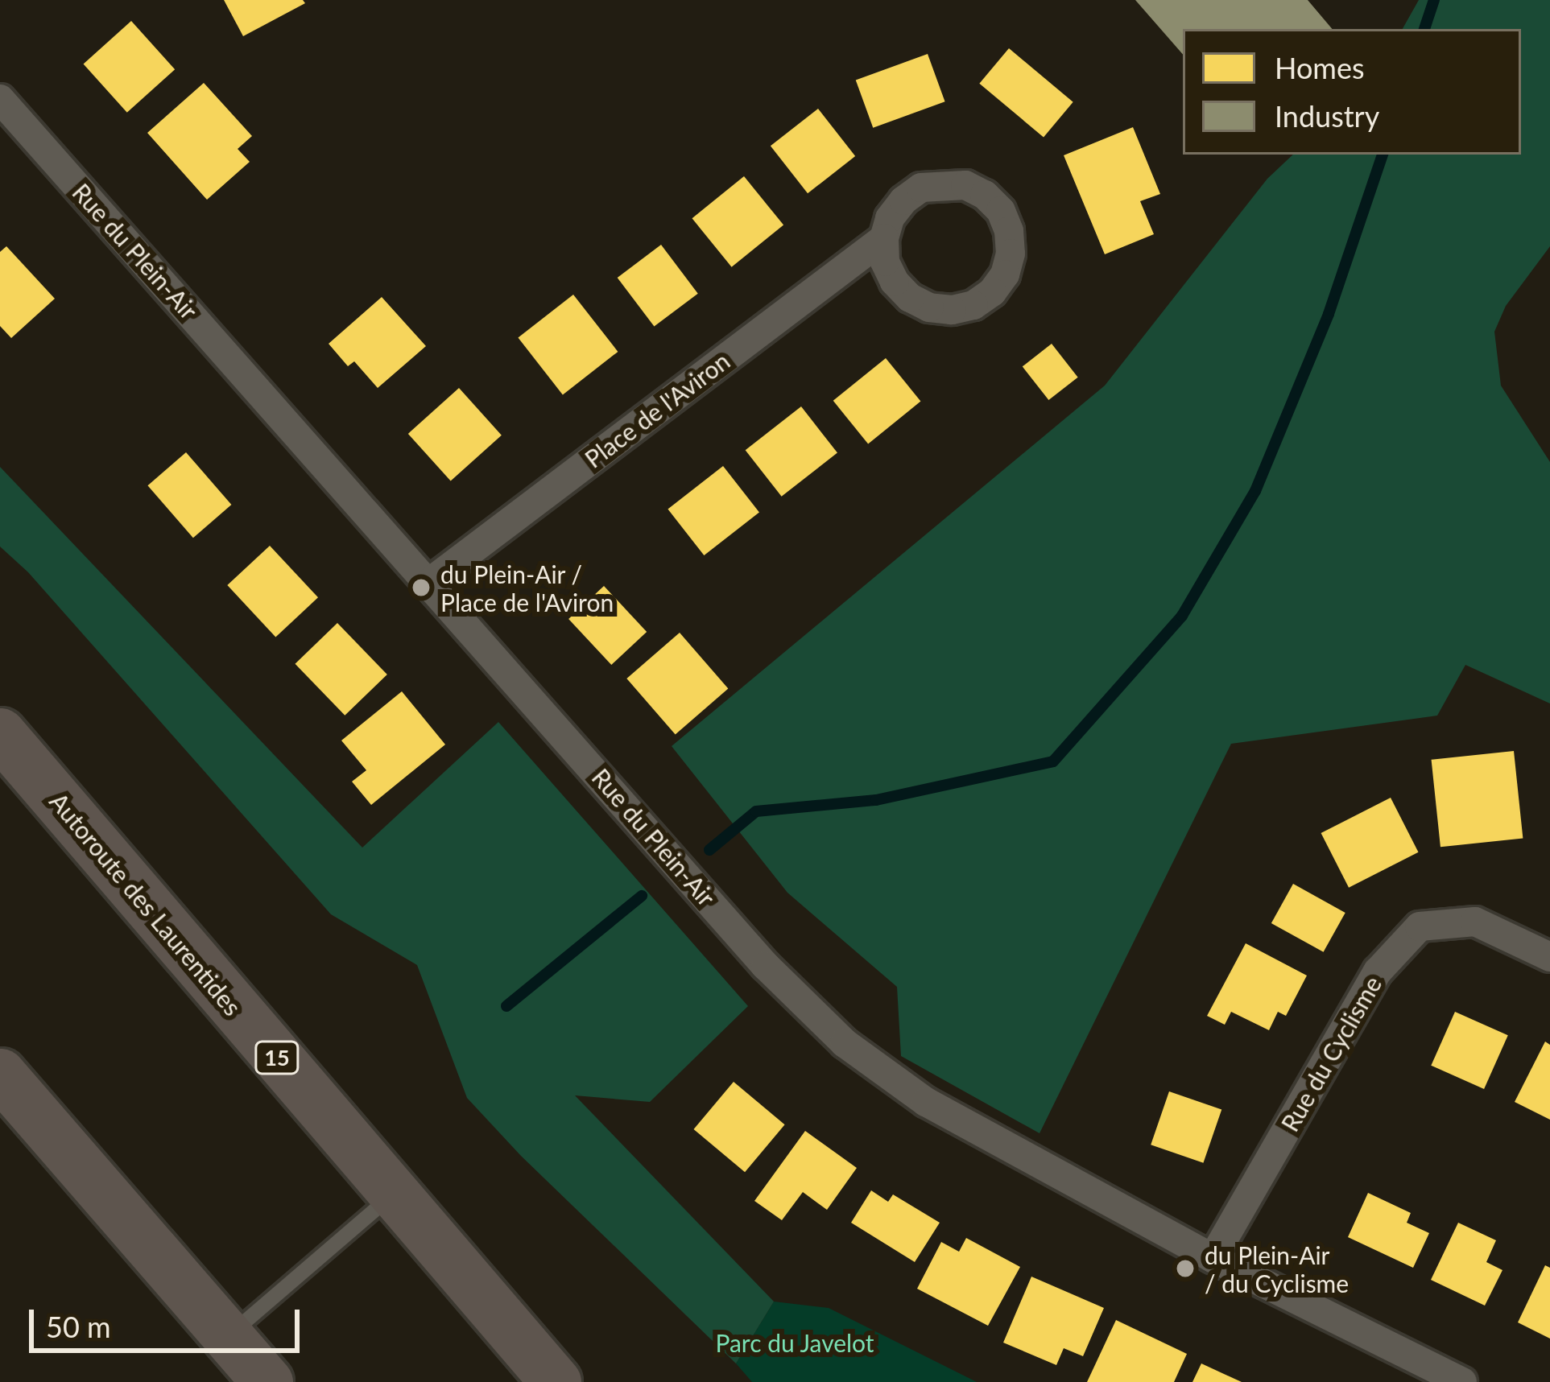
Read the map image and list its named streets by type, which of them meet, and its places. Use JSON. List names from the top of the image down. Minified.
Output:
{"streets":{"highway":["Autoroute des Laurentides","15"],"street":["Rue du Plein-Air","Place de l'Aviron","Rue du Cyclisme"]},"crossings":[["Rue du Plein-Air","Place de l'Aviron"],["Rue du Plein-Air","Rue du Cyclisme"]],"parks":["Parc du Javelot"],"places":["du Plein-Air / Place de l'Aviron","du Plein-Air / du Cyclisme"],"legend":["Homes","Industry"],"scale_bar":"50 m"}
